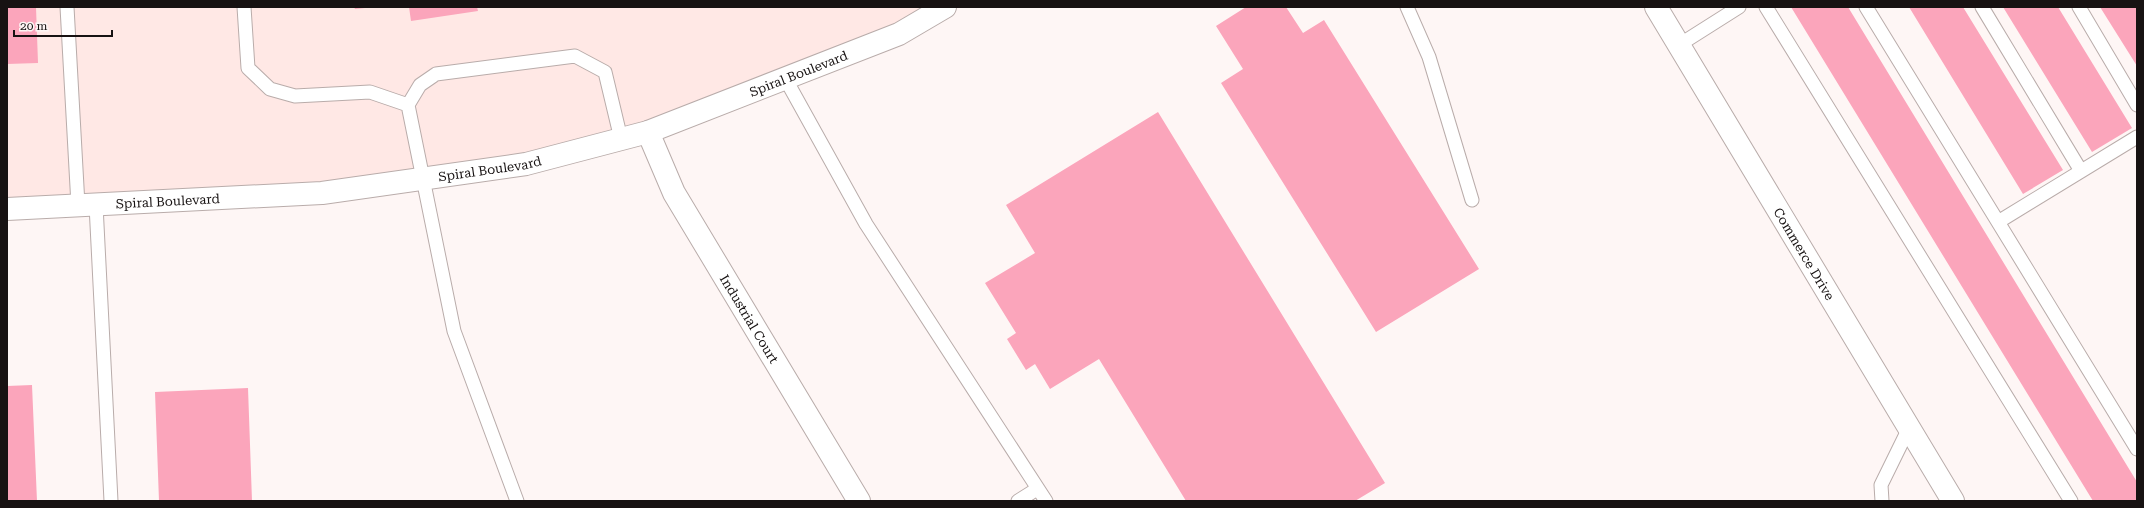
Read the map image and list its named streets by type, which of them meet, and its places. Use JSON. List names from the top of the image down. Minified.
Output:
{"streets":{"street":["Spiral Boulevard","Commerce Drive","Industrial Court"]},"crossings":[["Spiral Boulevard","Industrial Court"]],"scale_bar":"20 m"}
